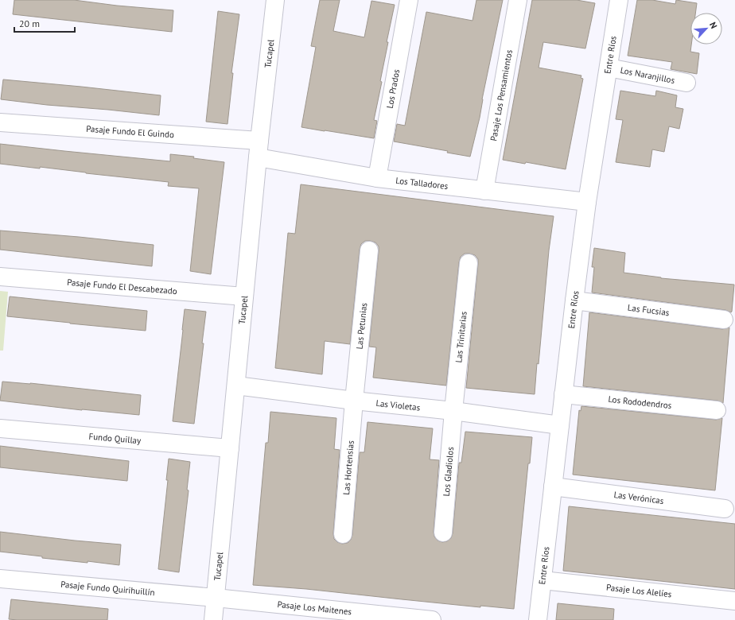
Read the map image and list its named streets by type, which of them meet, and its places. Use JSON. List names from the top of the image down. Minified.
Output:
{"streets":{"street":["Tucapel","Entre Ríos","Los Naranjillos","Los Prados","Pasaje Los Pensamientos","Pasaje Fundo El Guindo","Los Talladores","Pasaje Fundo El Descabezado","Las Fucsias","Las Petunias","Las Trinitarias","Los Rododendros","Las Violetas","Fundo Quillay","Las Hortensias","Los Gladiolos","Las Verónicas","Pasaje Fundo Quirihuillín","Pasaje Los Alelíes","Pasaje Los Maitenes"]},"crossings":[["Tucapel","Pasaje Fundo El Guindo"],["Tucapel","Los Talladores"],["Tucapel","Pasaje Fundo El Descabezado"],["Tucapel","Las Violetas"],["Tucapel","Fundo Quillay"],["Tucapel","Pasaje Fundo Quirihuillín"],["Tucapel","Pasaje Los Maitenes"],["Entre Ríos","Los Naranjillos"],["Entre Ríos","Los Talladores"],["Entre Ríos","Las Fucsias"],["Entre Ríos","Los Rododendros"],["Entre Ríos","Las Violetas"],["Entre Ríos","Las Verónicas"],["Entre Ríos","Pasaje Los Alelíes"],["Los Prados","Los Talladores"],["Pasaje Los Pensamientos","Los Talladores"],["Las Petunias","Las Violetas"],["Las Petunias","Las Hortensias"],["Las Trinitarias","Las Violetas"],["Las Trinitarias","Los Gladiolos"],["Las Violetas","Las Hortensias"],["Las Violetas","Los Gladiolos"],["Pasaje Fundo Quirihuillín","Pasaje Los Maitenes"]],"scale_bar":"20 m","north":"top right"}
